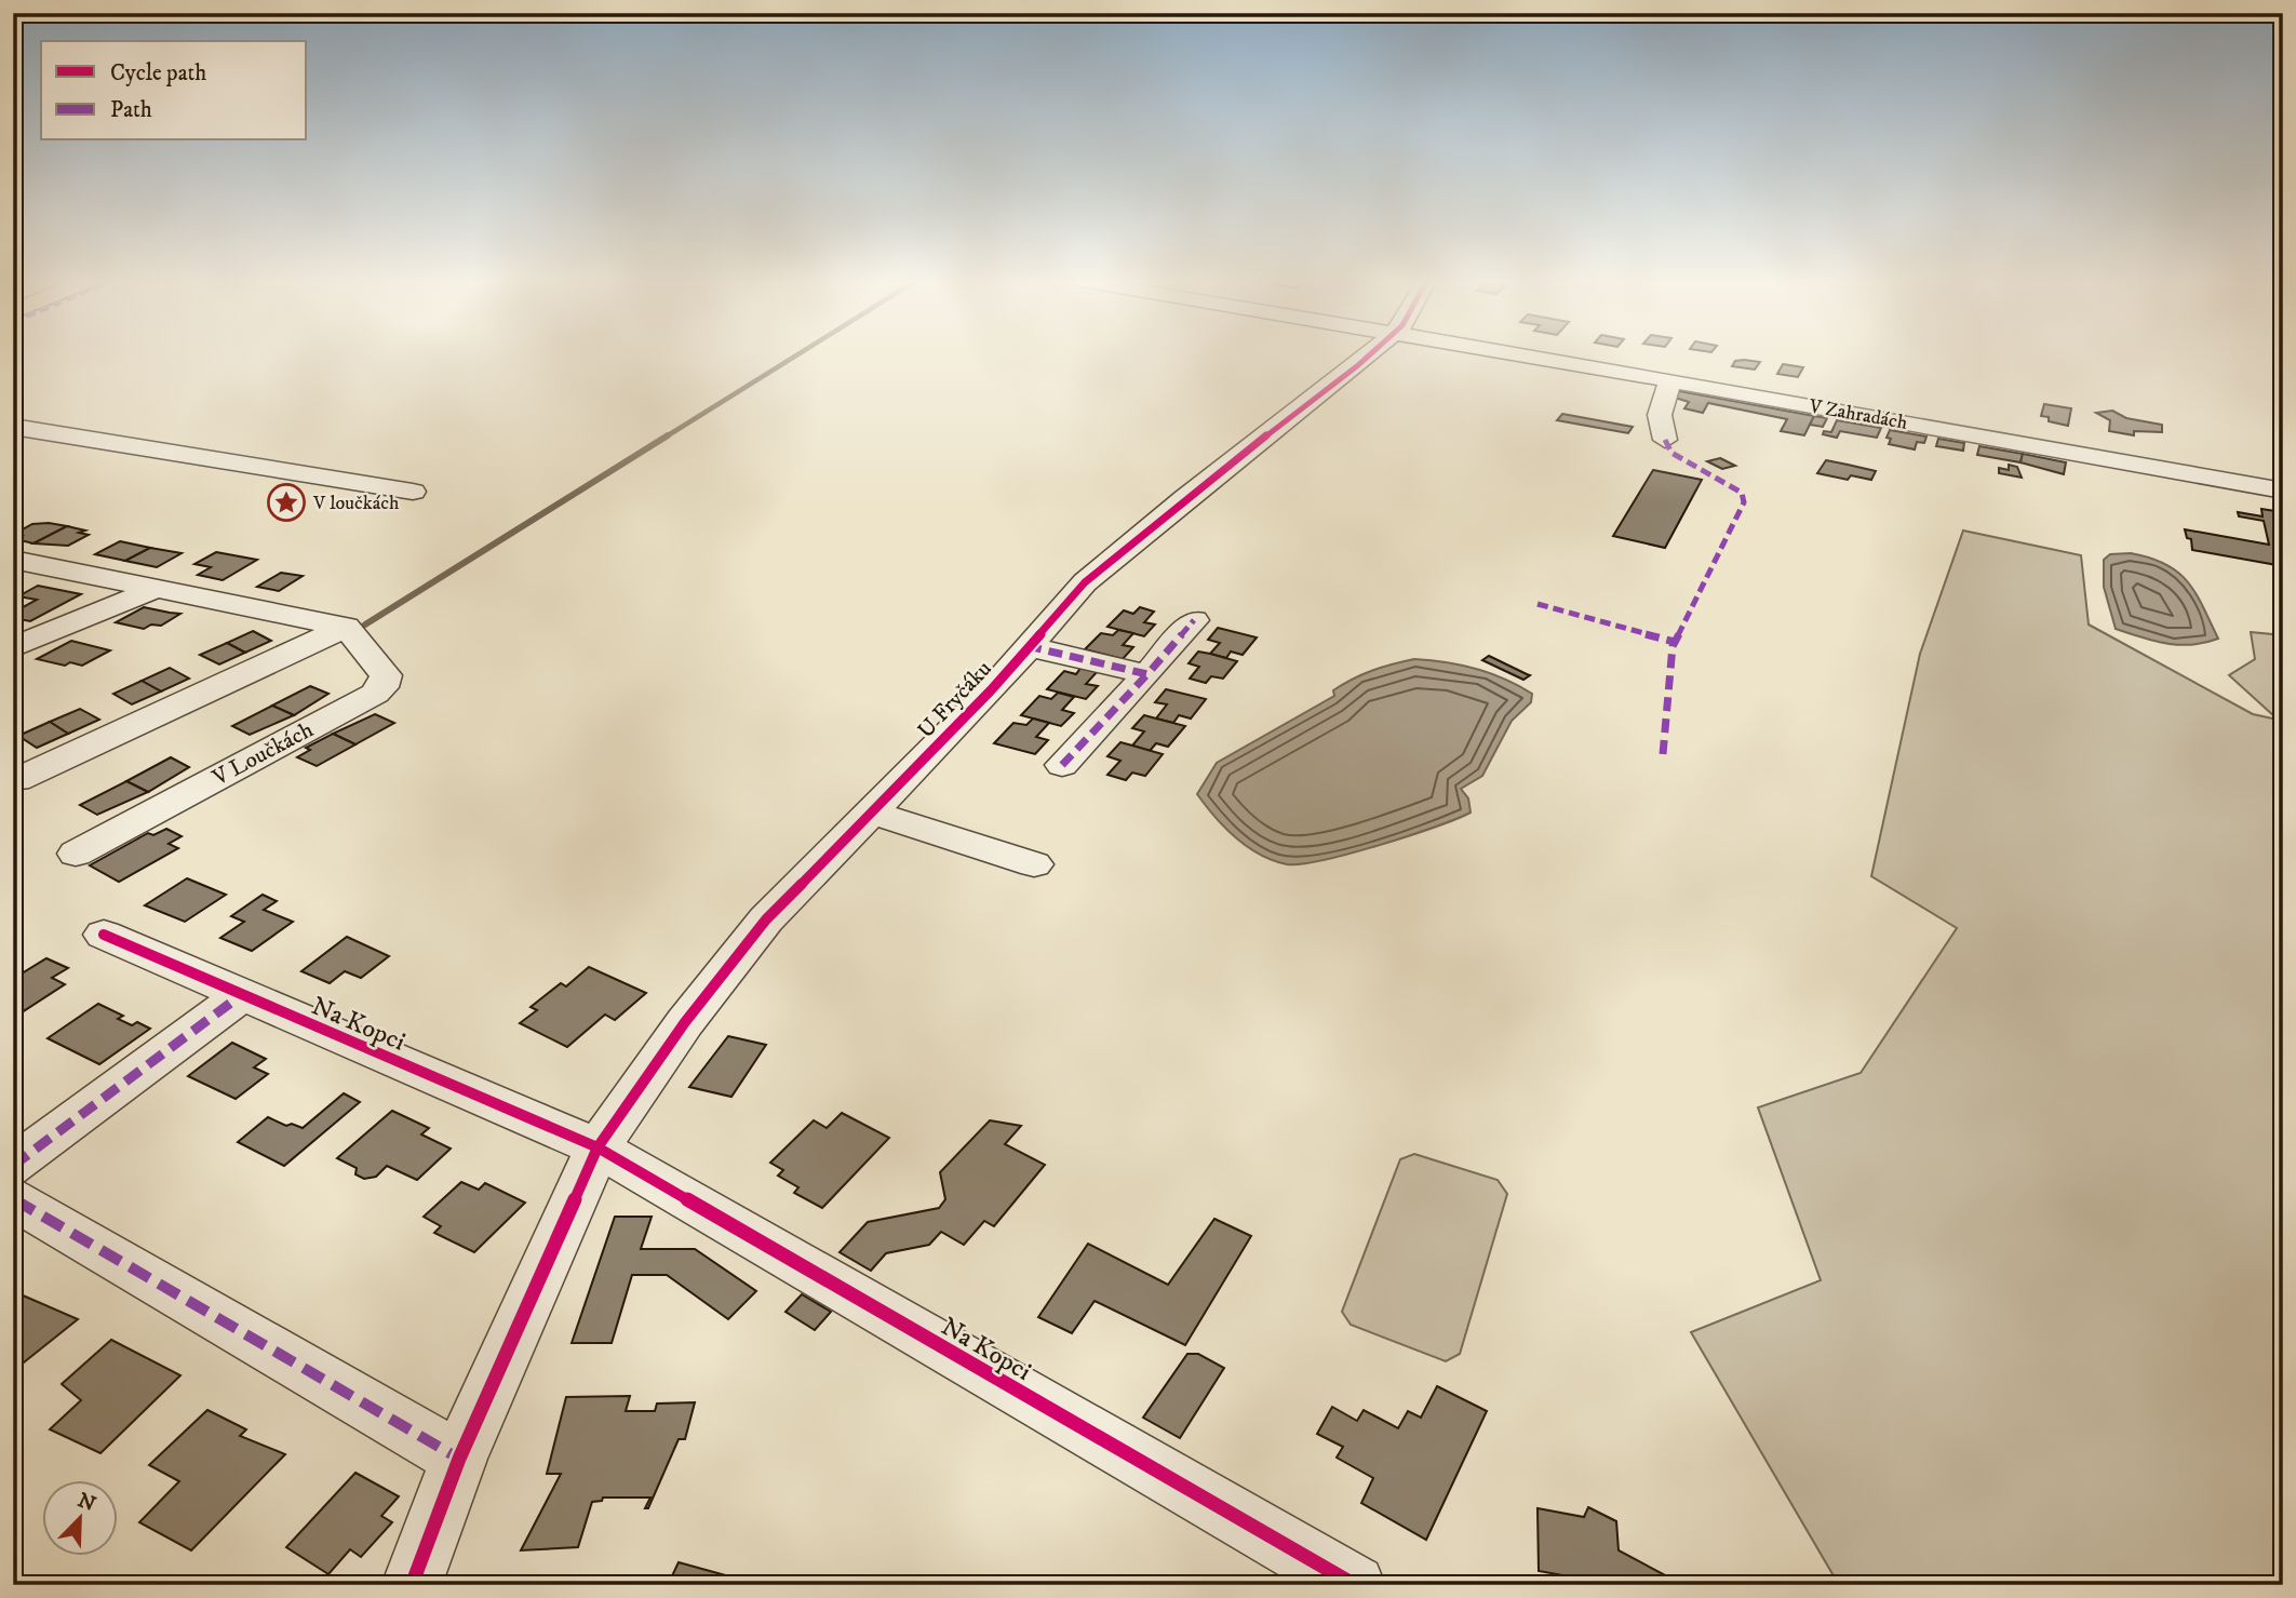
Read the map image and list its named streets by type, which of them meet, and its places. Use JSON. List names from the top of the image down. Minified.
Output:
{"streets":{"street":["V Zahradách","U Fryčáku","V Loučkách","Na Kopci"]},"crossings":[["U Fryčáku","Na Kopci"]],"places":{"place":["V loučkách"]},"legend":["Cycle path","Path"],"north":"top right"}
